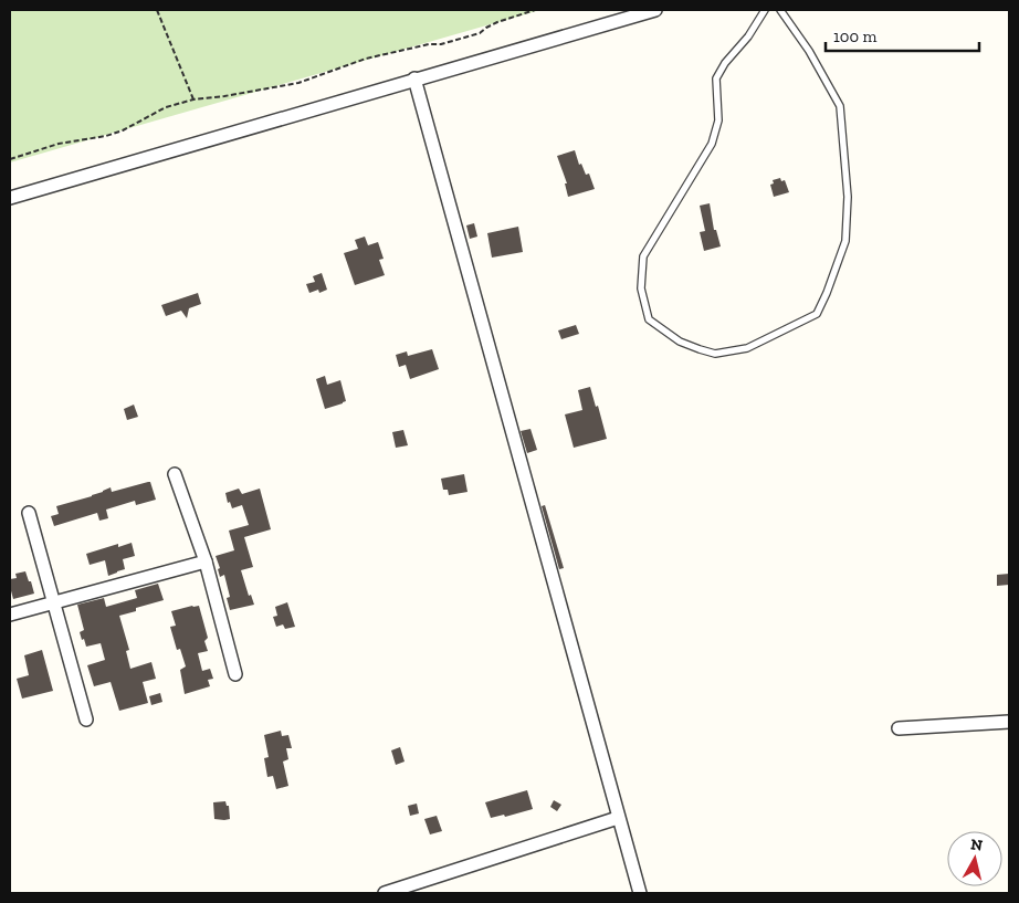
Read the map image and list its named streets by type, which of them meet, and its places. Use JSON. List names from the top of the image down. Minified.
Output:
{"scale_bar":"100 m","north":"top"}
